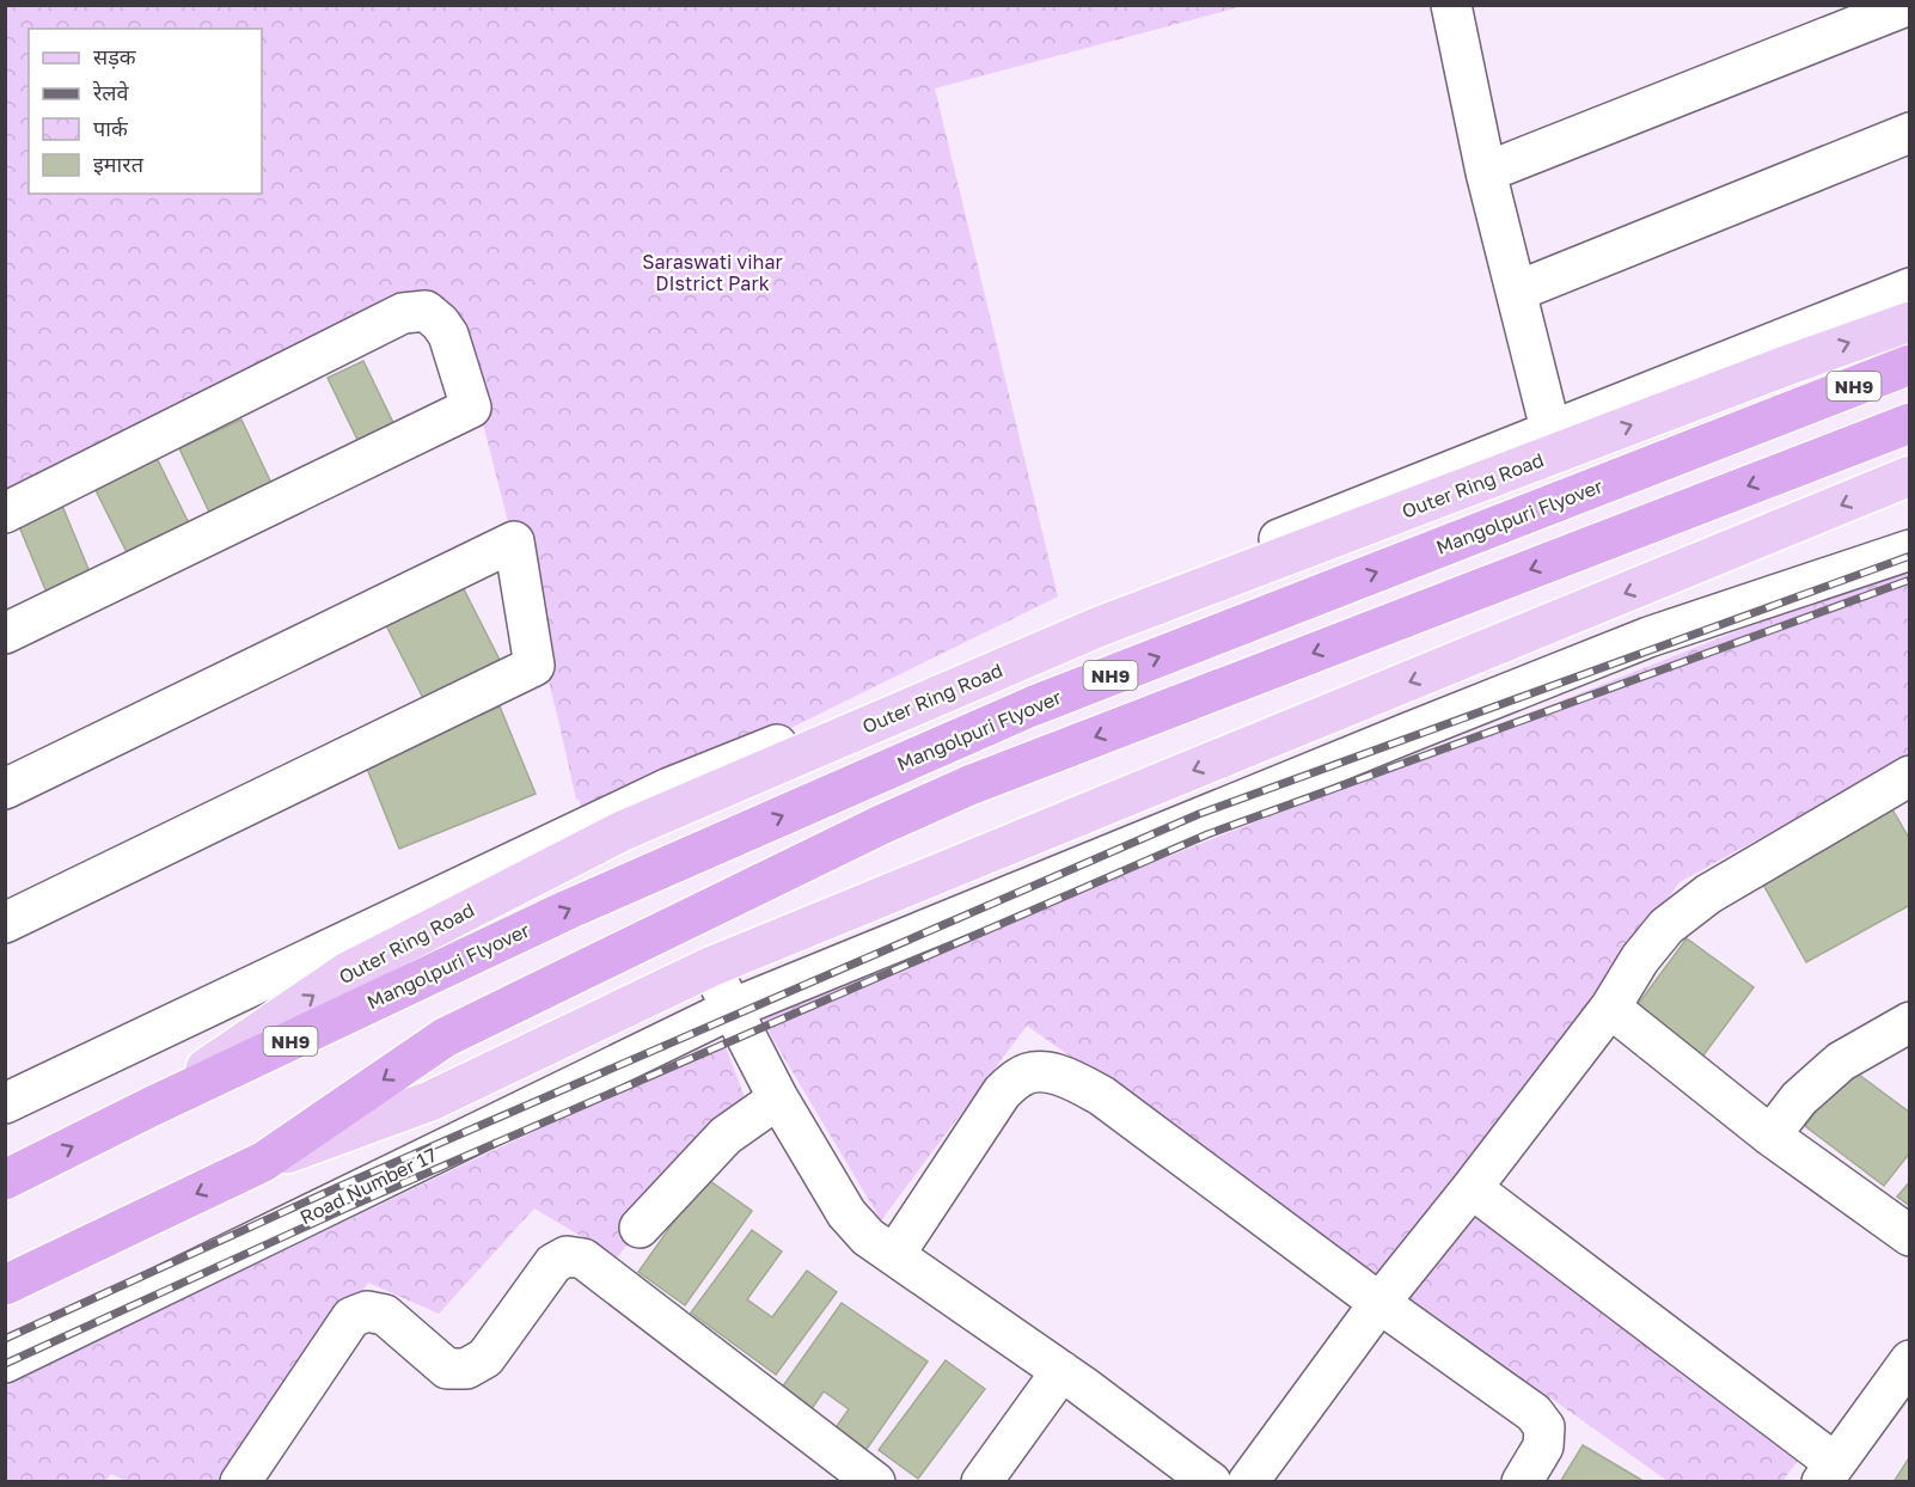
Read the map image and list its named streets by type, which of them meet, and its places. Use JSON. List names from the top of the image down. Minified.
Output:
{"streets":{"highway":["NH9","Outer Ring Road","Mangolpuri Flyover"],"street":["Road Number 17"]},"crossings":[["Outer Ring Road","Mangolpuri Flyover"]],"parks":["Saraswati vihar DIstrict Park"],"legend":["सड़क","रेलवे","पार्क","इमारत"]}
